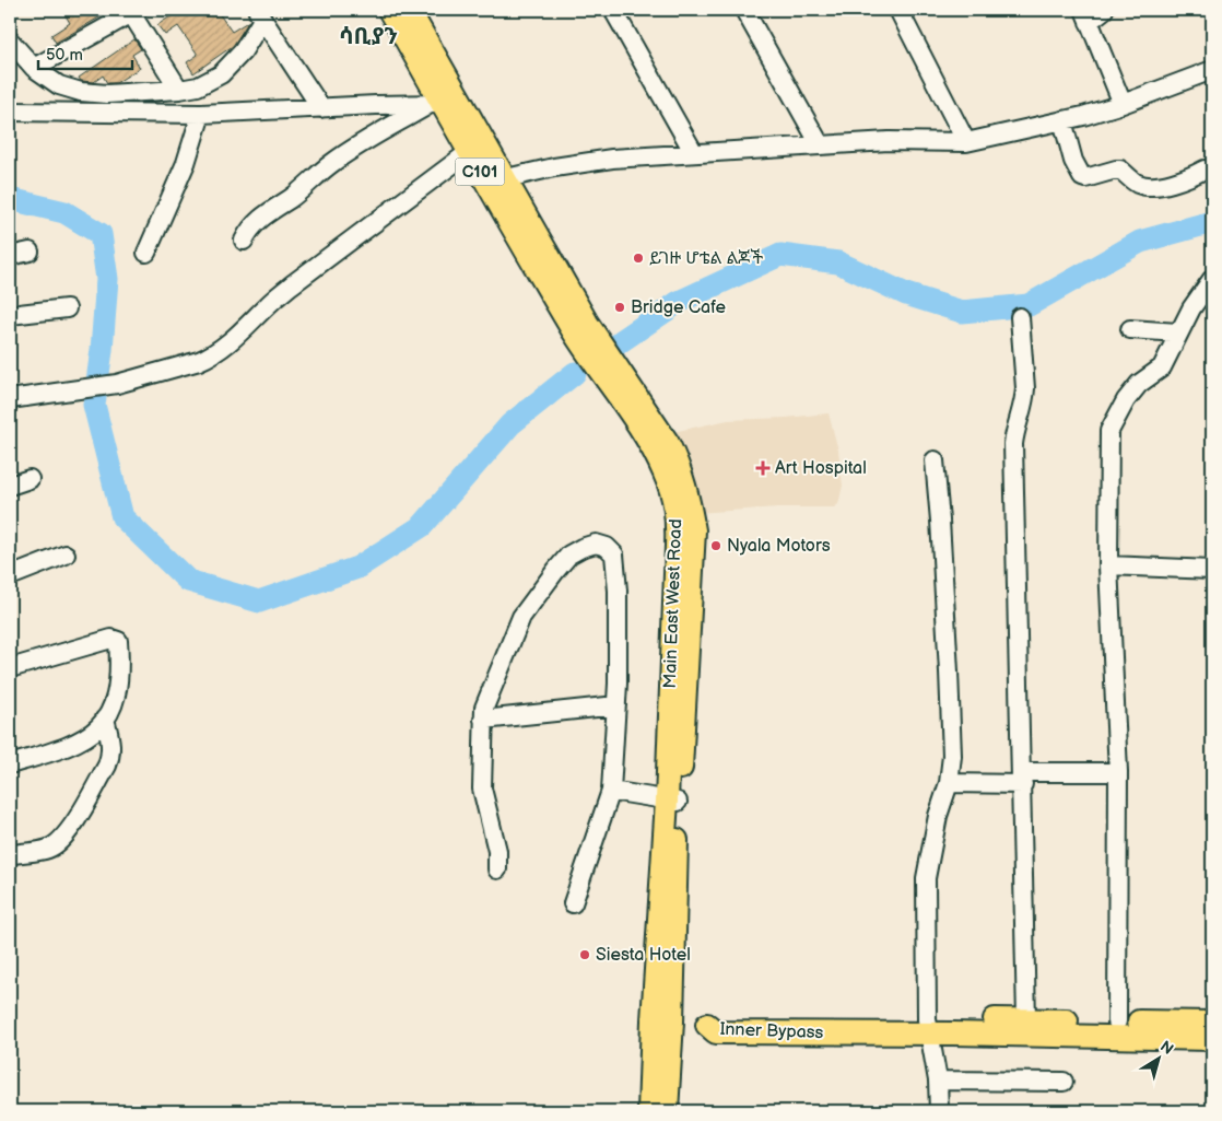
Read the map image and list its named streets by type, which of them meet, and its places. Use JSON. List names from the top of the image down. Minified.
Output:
{"streets":{"main road":["C101","Main East West Road","Inner Bypass"]},"crossings":[["Main East West Road","Inner Bypass"]],"districts":["ሳቢያን"],"places":{"other":["ይገዙ ሆቴል ልጆች","Bridge Cafe","Nyala Motors","Siesta Hotel"],"health":["Art Hospital"]},"scale_bar":"50 m","north":"top right"}
